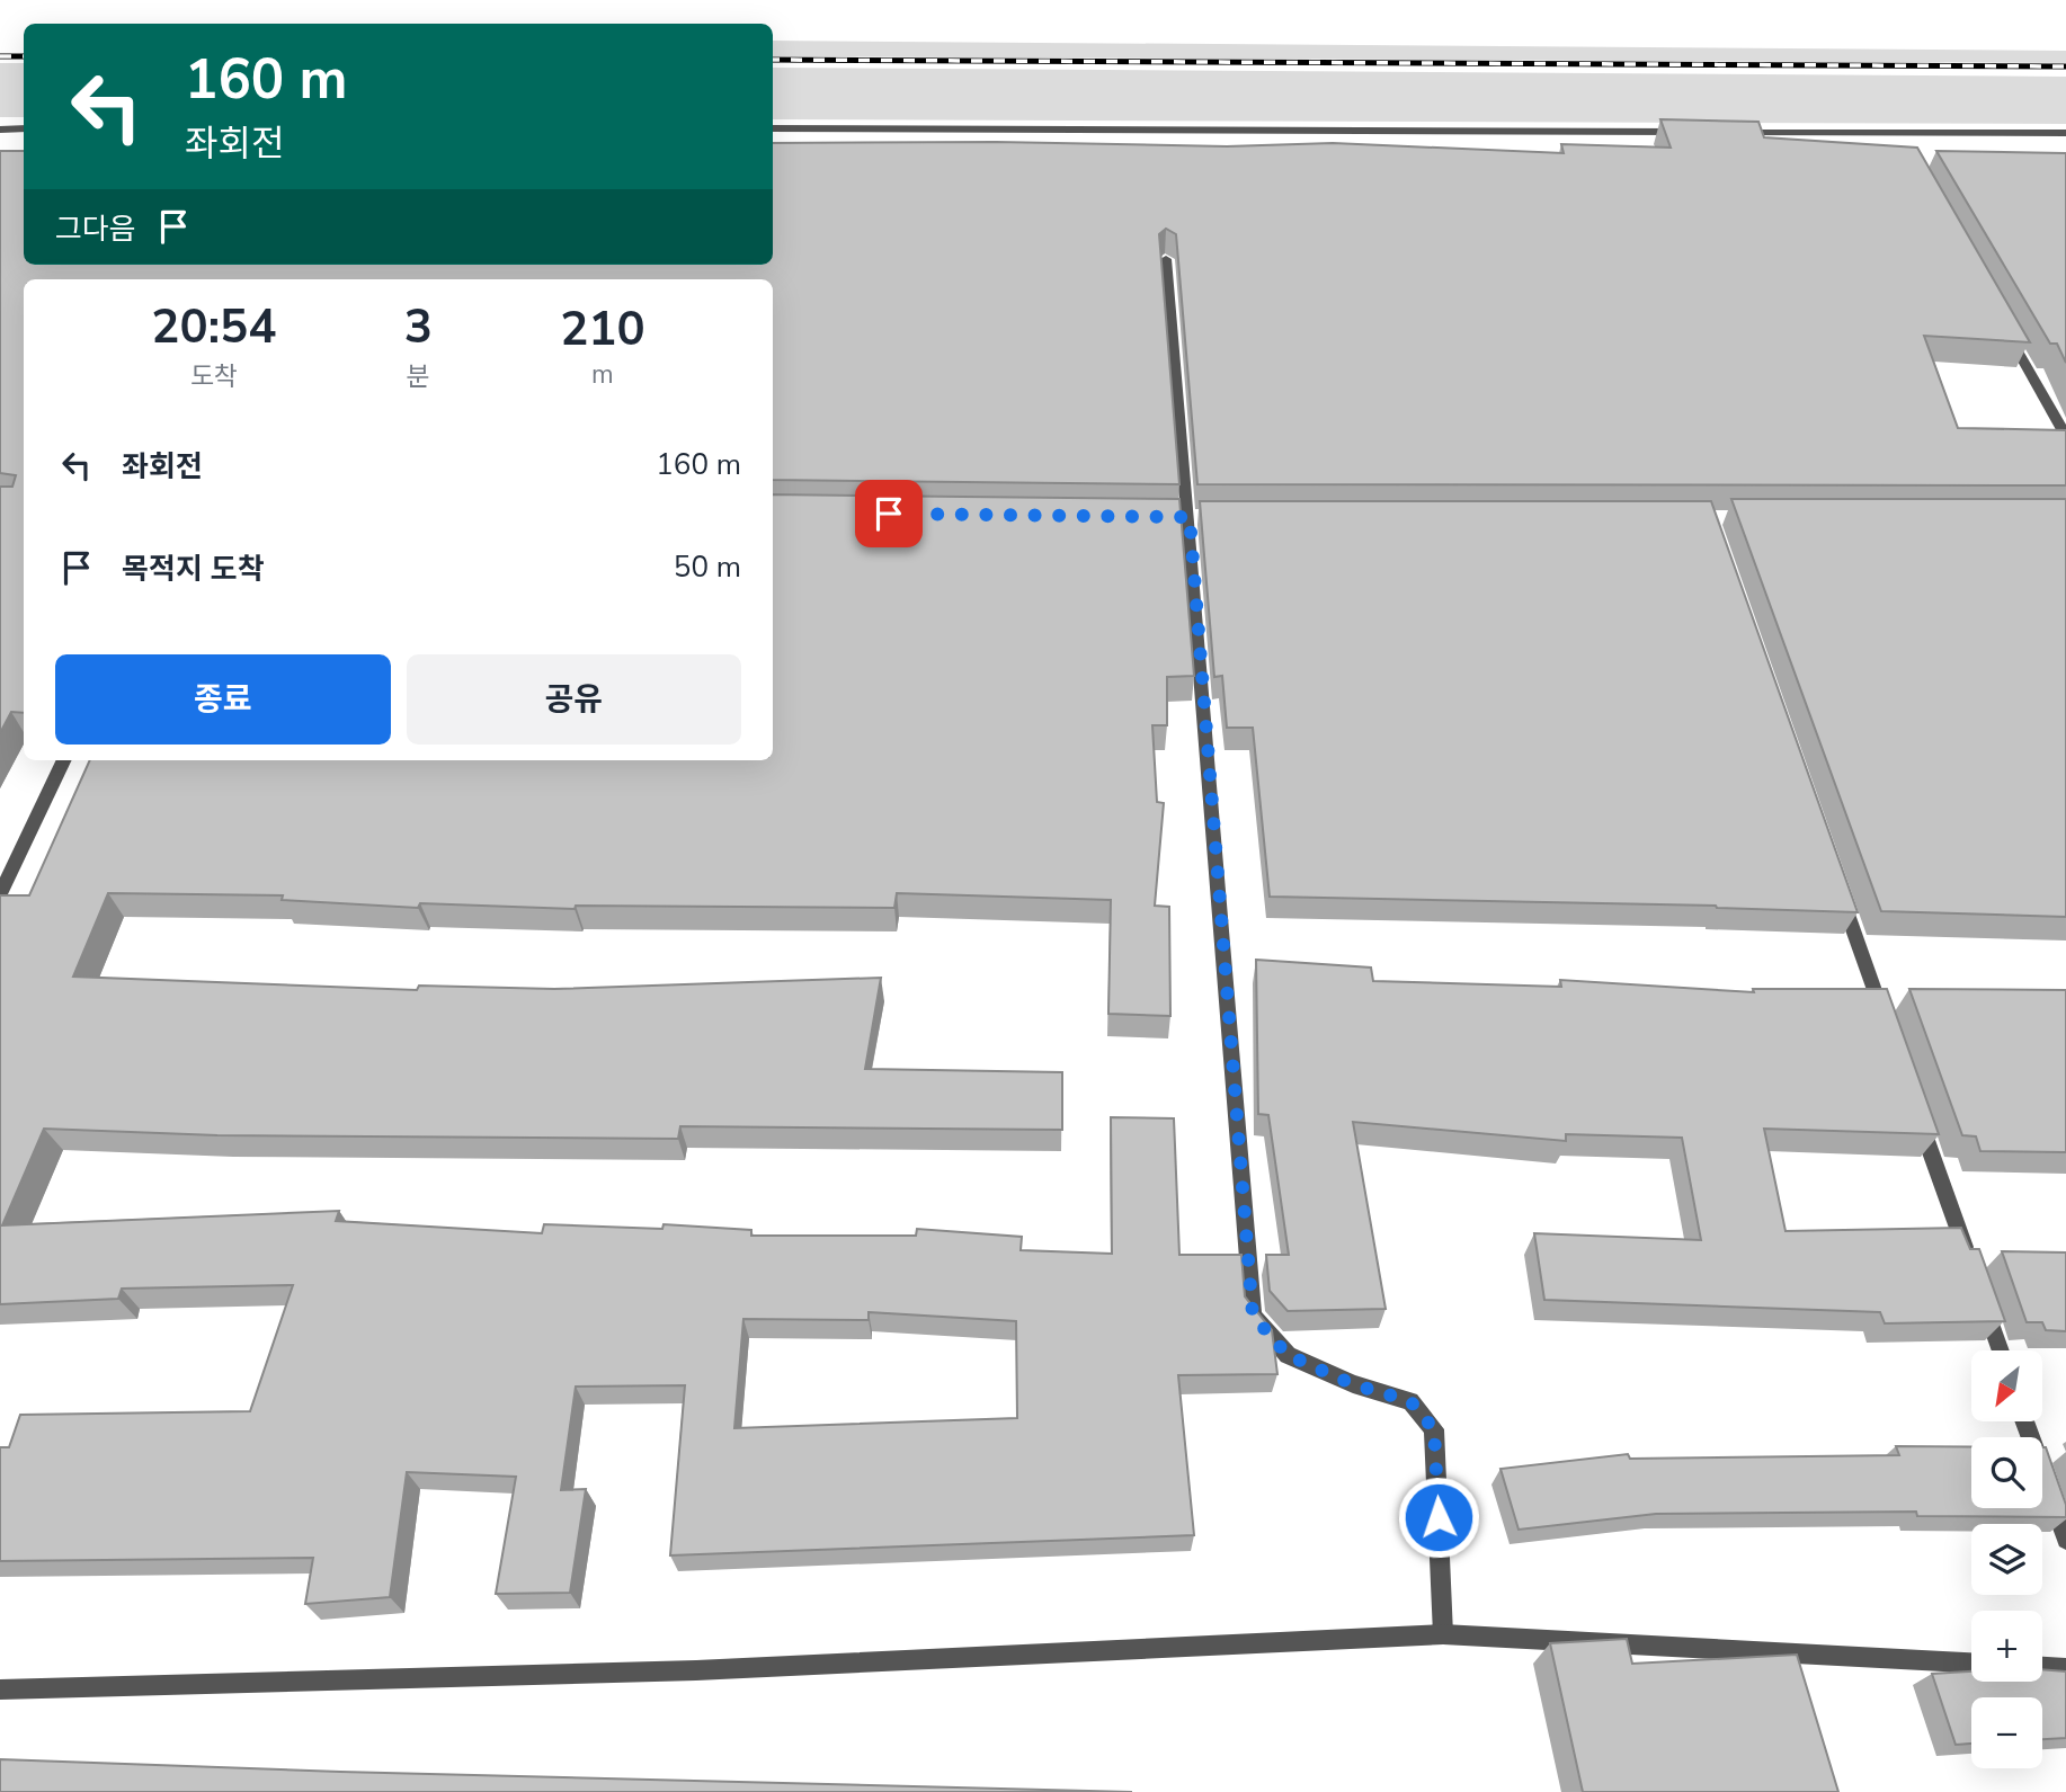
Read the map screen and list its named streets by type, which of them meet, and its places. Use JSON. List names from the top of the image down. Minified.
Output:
{"north":"bottom left","page":{"turn":["160 m","좌회전"],"then":"그다음","eta":["20:54","도착","3","분","210","m"],"list":[{"name":"좌회전","value":"160 m"},{"name":"목적지 도착","value":"50 m"}],"buttons":["종료","공유"],"map_buttons":["+","−"]}}
